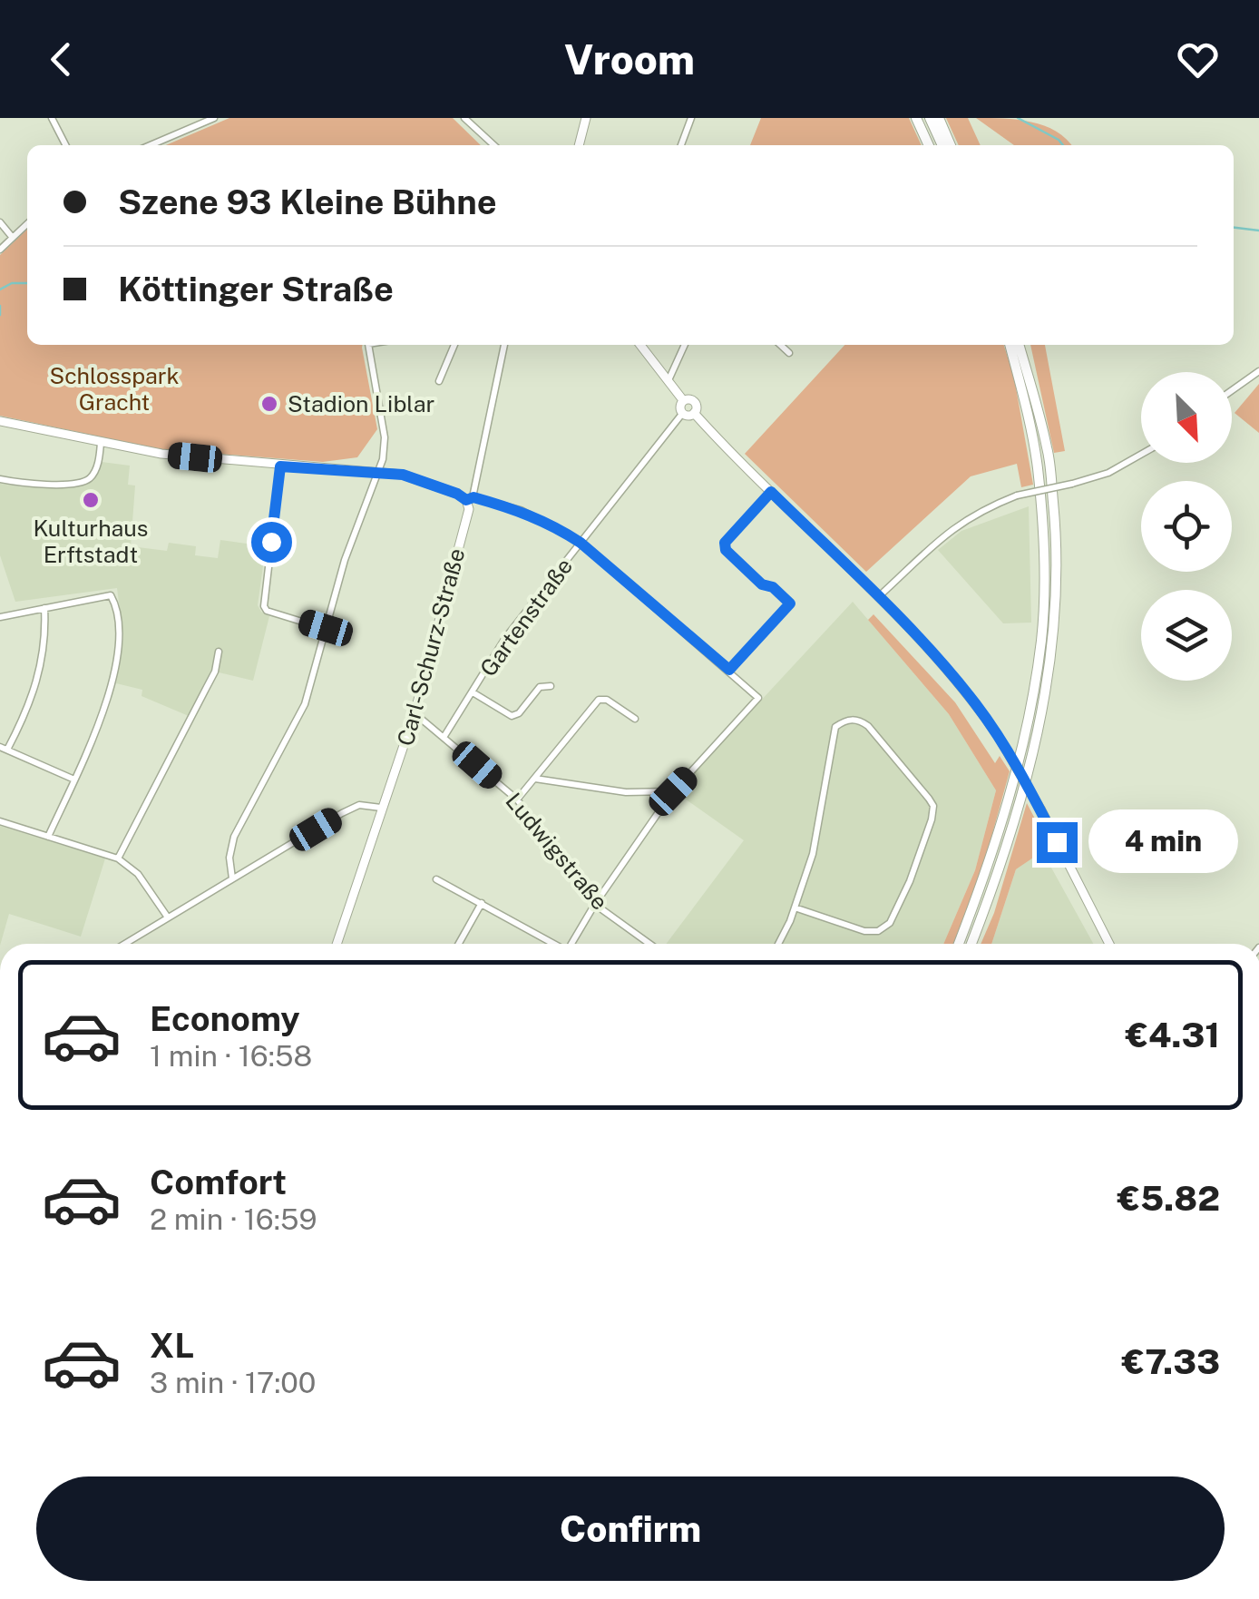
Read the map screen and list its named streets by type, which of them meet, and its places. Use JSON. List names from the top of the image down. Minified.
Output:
{"streets":{"street":["Gartenstraße","Carl-Schurz-Straße","Ludwigstraße"]},"crossings":[["Gartenstraße","Ludwigstraße"],["Carl-Schurz-Straße","Ludwigstraße"]],"parks":["Schlosspark Gracht"],"places":["Stadion Liblar","Kulturhaus Erftstadt"],"north":"bottom right","page":{"header":"Vroom","banner":["Szene 93 Kleine Bühne","Köttinger Straße"],"bubble":"4 min","list":[{"name":"Economy","note":"1 min · 16:58","value":"€4.31"},{"name":"Comfort","note":"2 min · 16:59","value":"€5.82"},{"name":"XL","note":"3 min · 17:00","value":"€7.33"}],"buttons":"Confirm"}}
